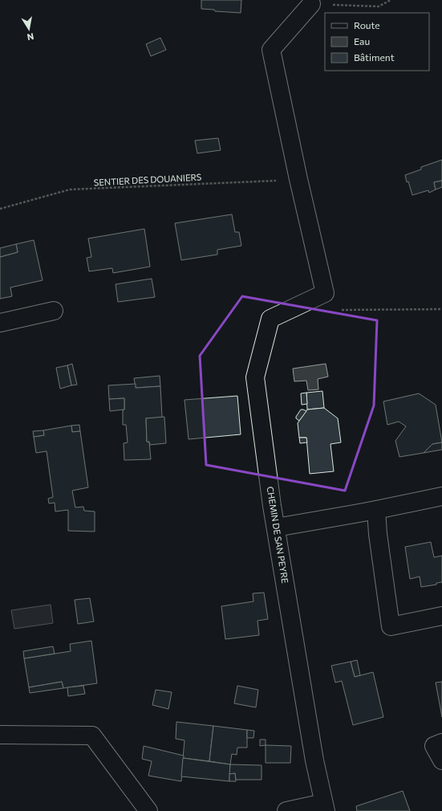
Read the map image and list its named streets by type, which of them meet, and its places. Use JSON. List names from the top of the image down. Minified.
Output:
{"streets":{"street":["CHEMIN DE SAN PEYRE"],"path":["SENTIER DES DOUANIERS"]},"legend":["Route","Eau","Bâtiment"],"north":"bottom"}
